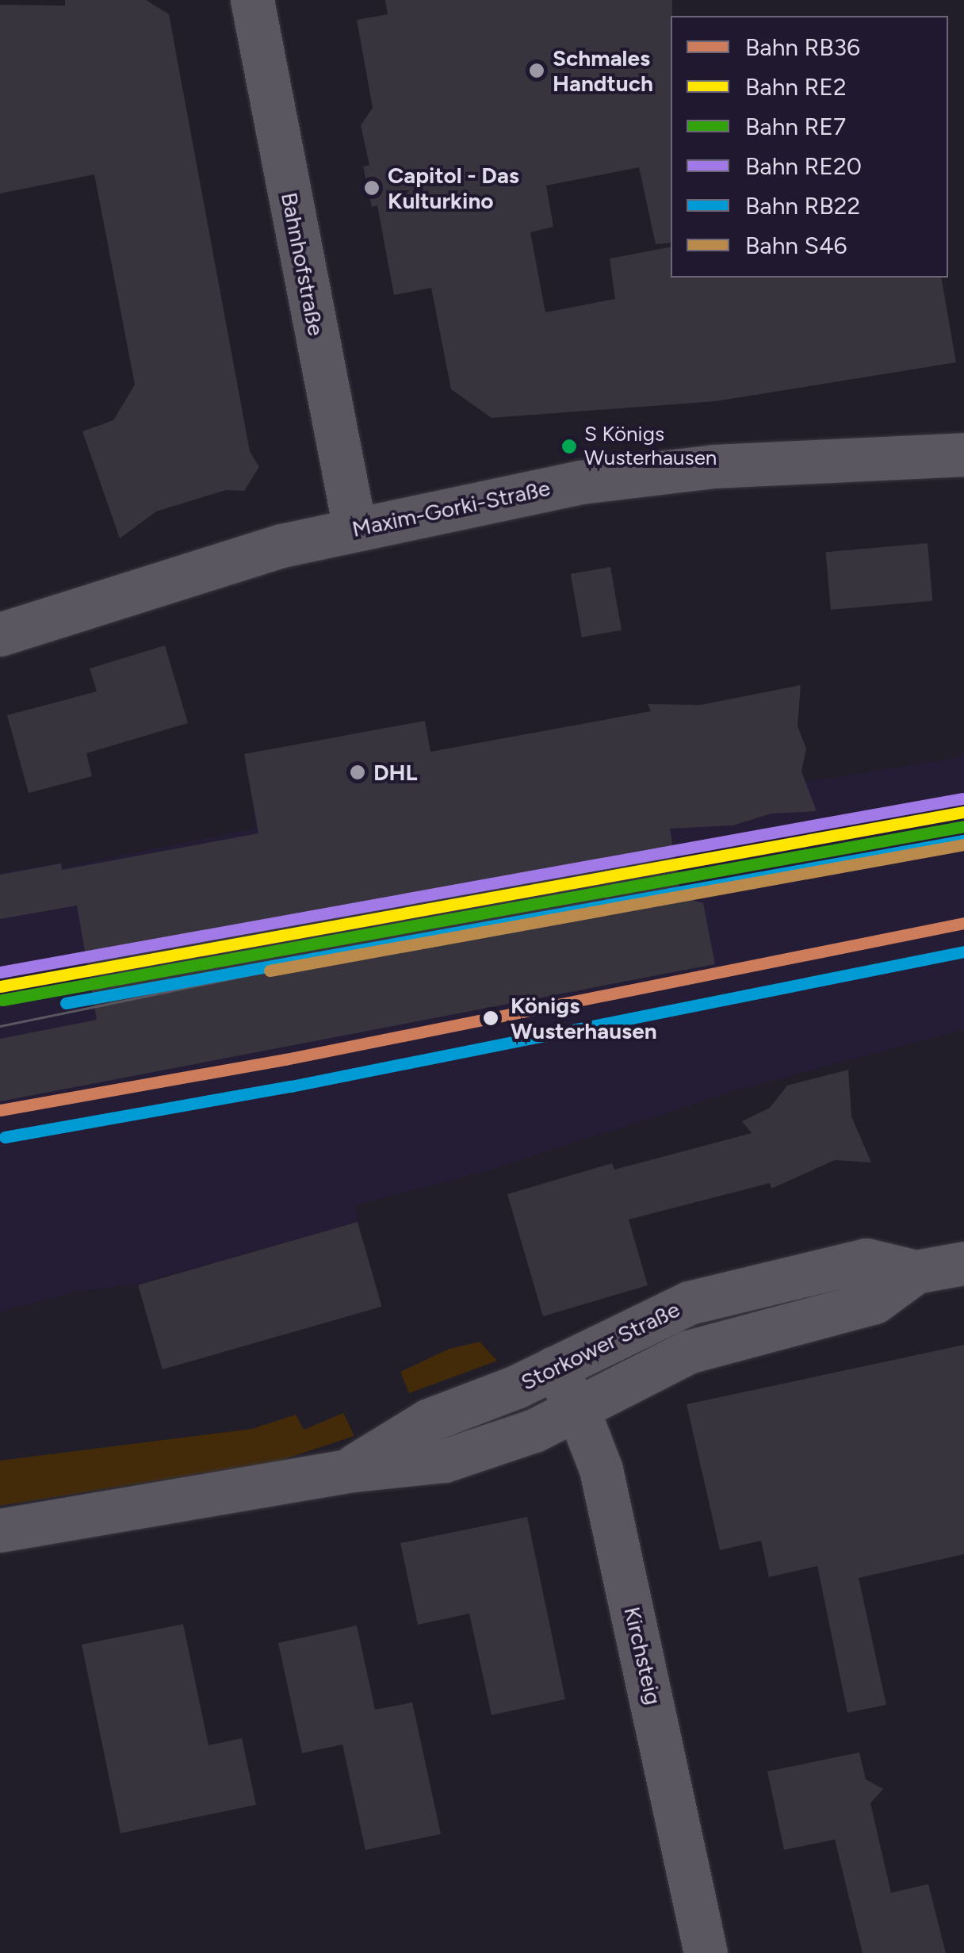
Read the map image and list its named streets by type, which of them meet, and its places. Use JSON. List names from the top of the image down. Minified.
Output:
{"streets":{"street":["Bahnhofstraße","Maxim-Gorki-Straße","Storkower Straße","Kirchsteig"]},"crossings":[["Bahnhofstraße","Maxim-Gorki-Straße"],["Storkower Straße","Kirchsteig"]],"places":["Schmales Handtuch","Capitol - Das Kulturkino","S Königs Wusterhausen","DHL","Königs Wusterhausen"],"lines":["rail line RE20","rail line RE2","rail line RE7","rail line RB22","rail line S46","rail line RB36"],"legend":["Bahn RB36","Bahn RE2","Bahn RE7","Bahn RE20","Bahn RB22","Bahn S46"]}
